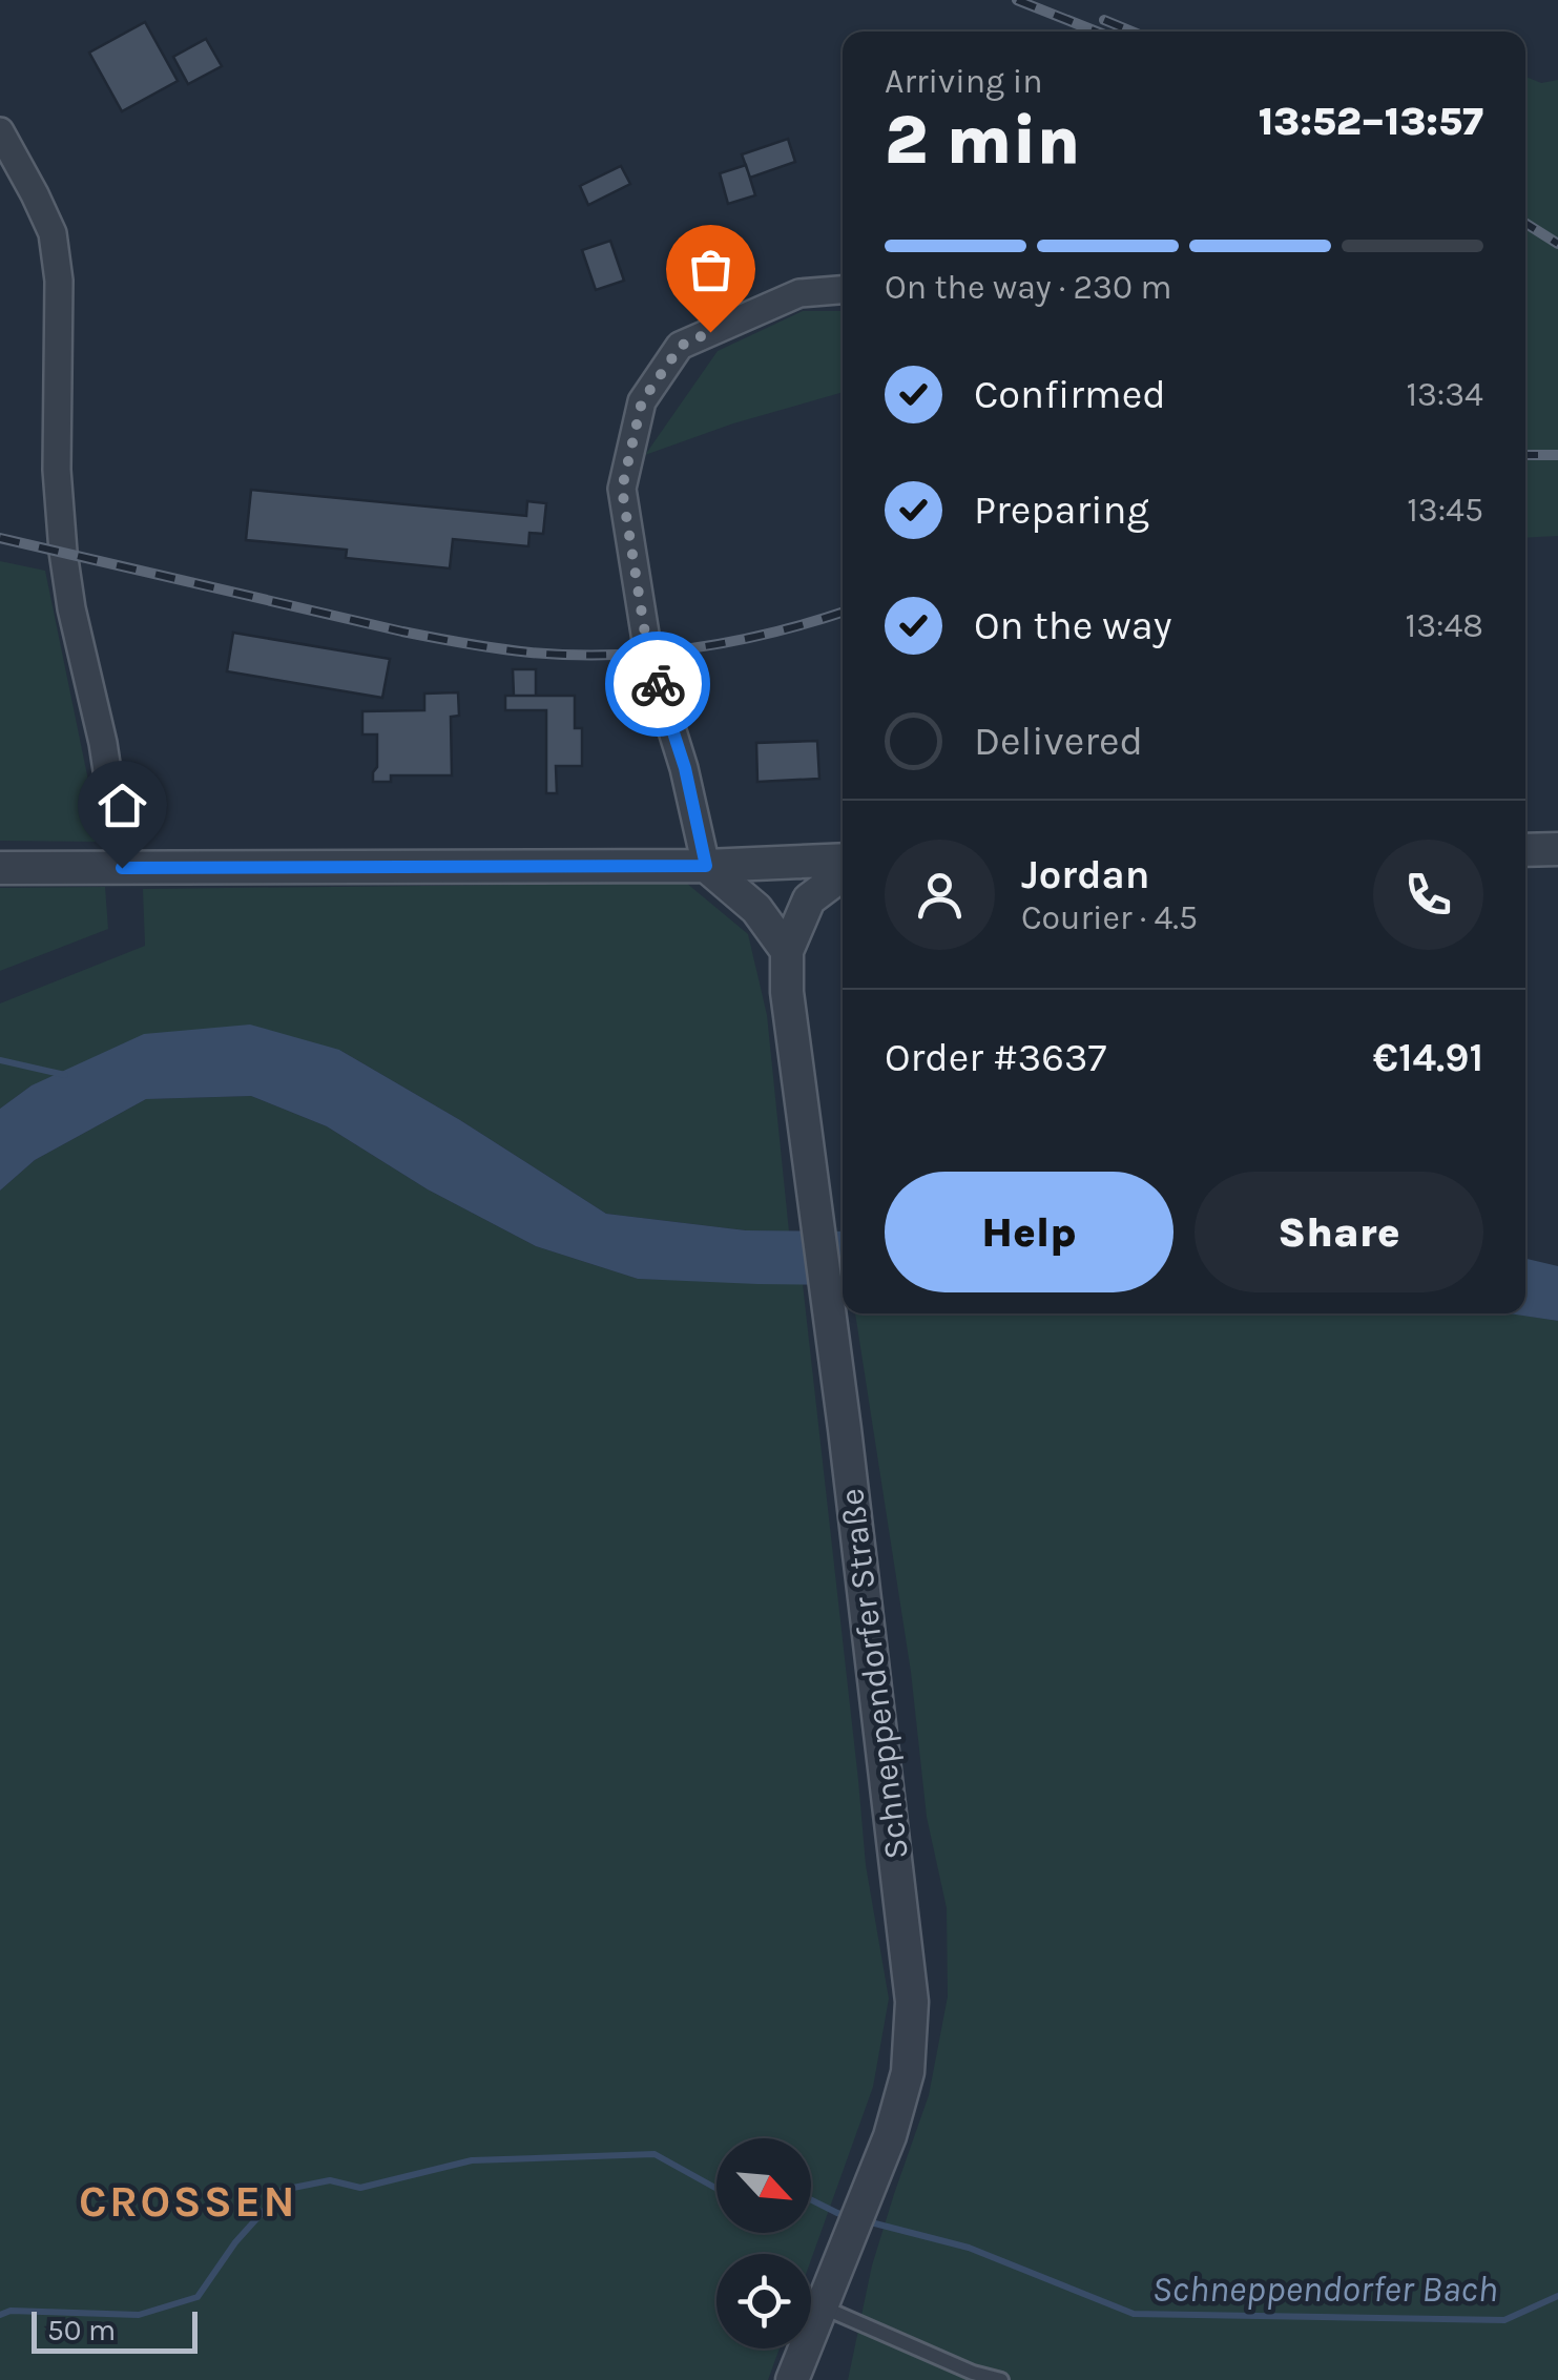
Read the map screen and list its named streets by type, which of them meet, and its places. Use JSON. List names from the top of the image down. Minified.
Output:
{"streets":{"street":["Schneppendorfer Straße"]},"districts":["CROSSEN"],"water":["Schneppendorfer Bach"],"scale_bar":"50 m","north":"bottom right","page":{"heading":["2 min","Arriving in","13:52–13:57"],"panel":["Jordan","Courier · 4.5","Order #3637","€14.91"],"bar":"On the way · 230 m","list":[["Confirmed","13:34"],["Preparing","13:45"],["On the way","13:48"],"Delivered"],"buttons":["Help","Share"],"scale":"50 m"}}
